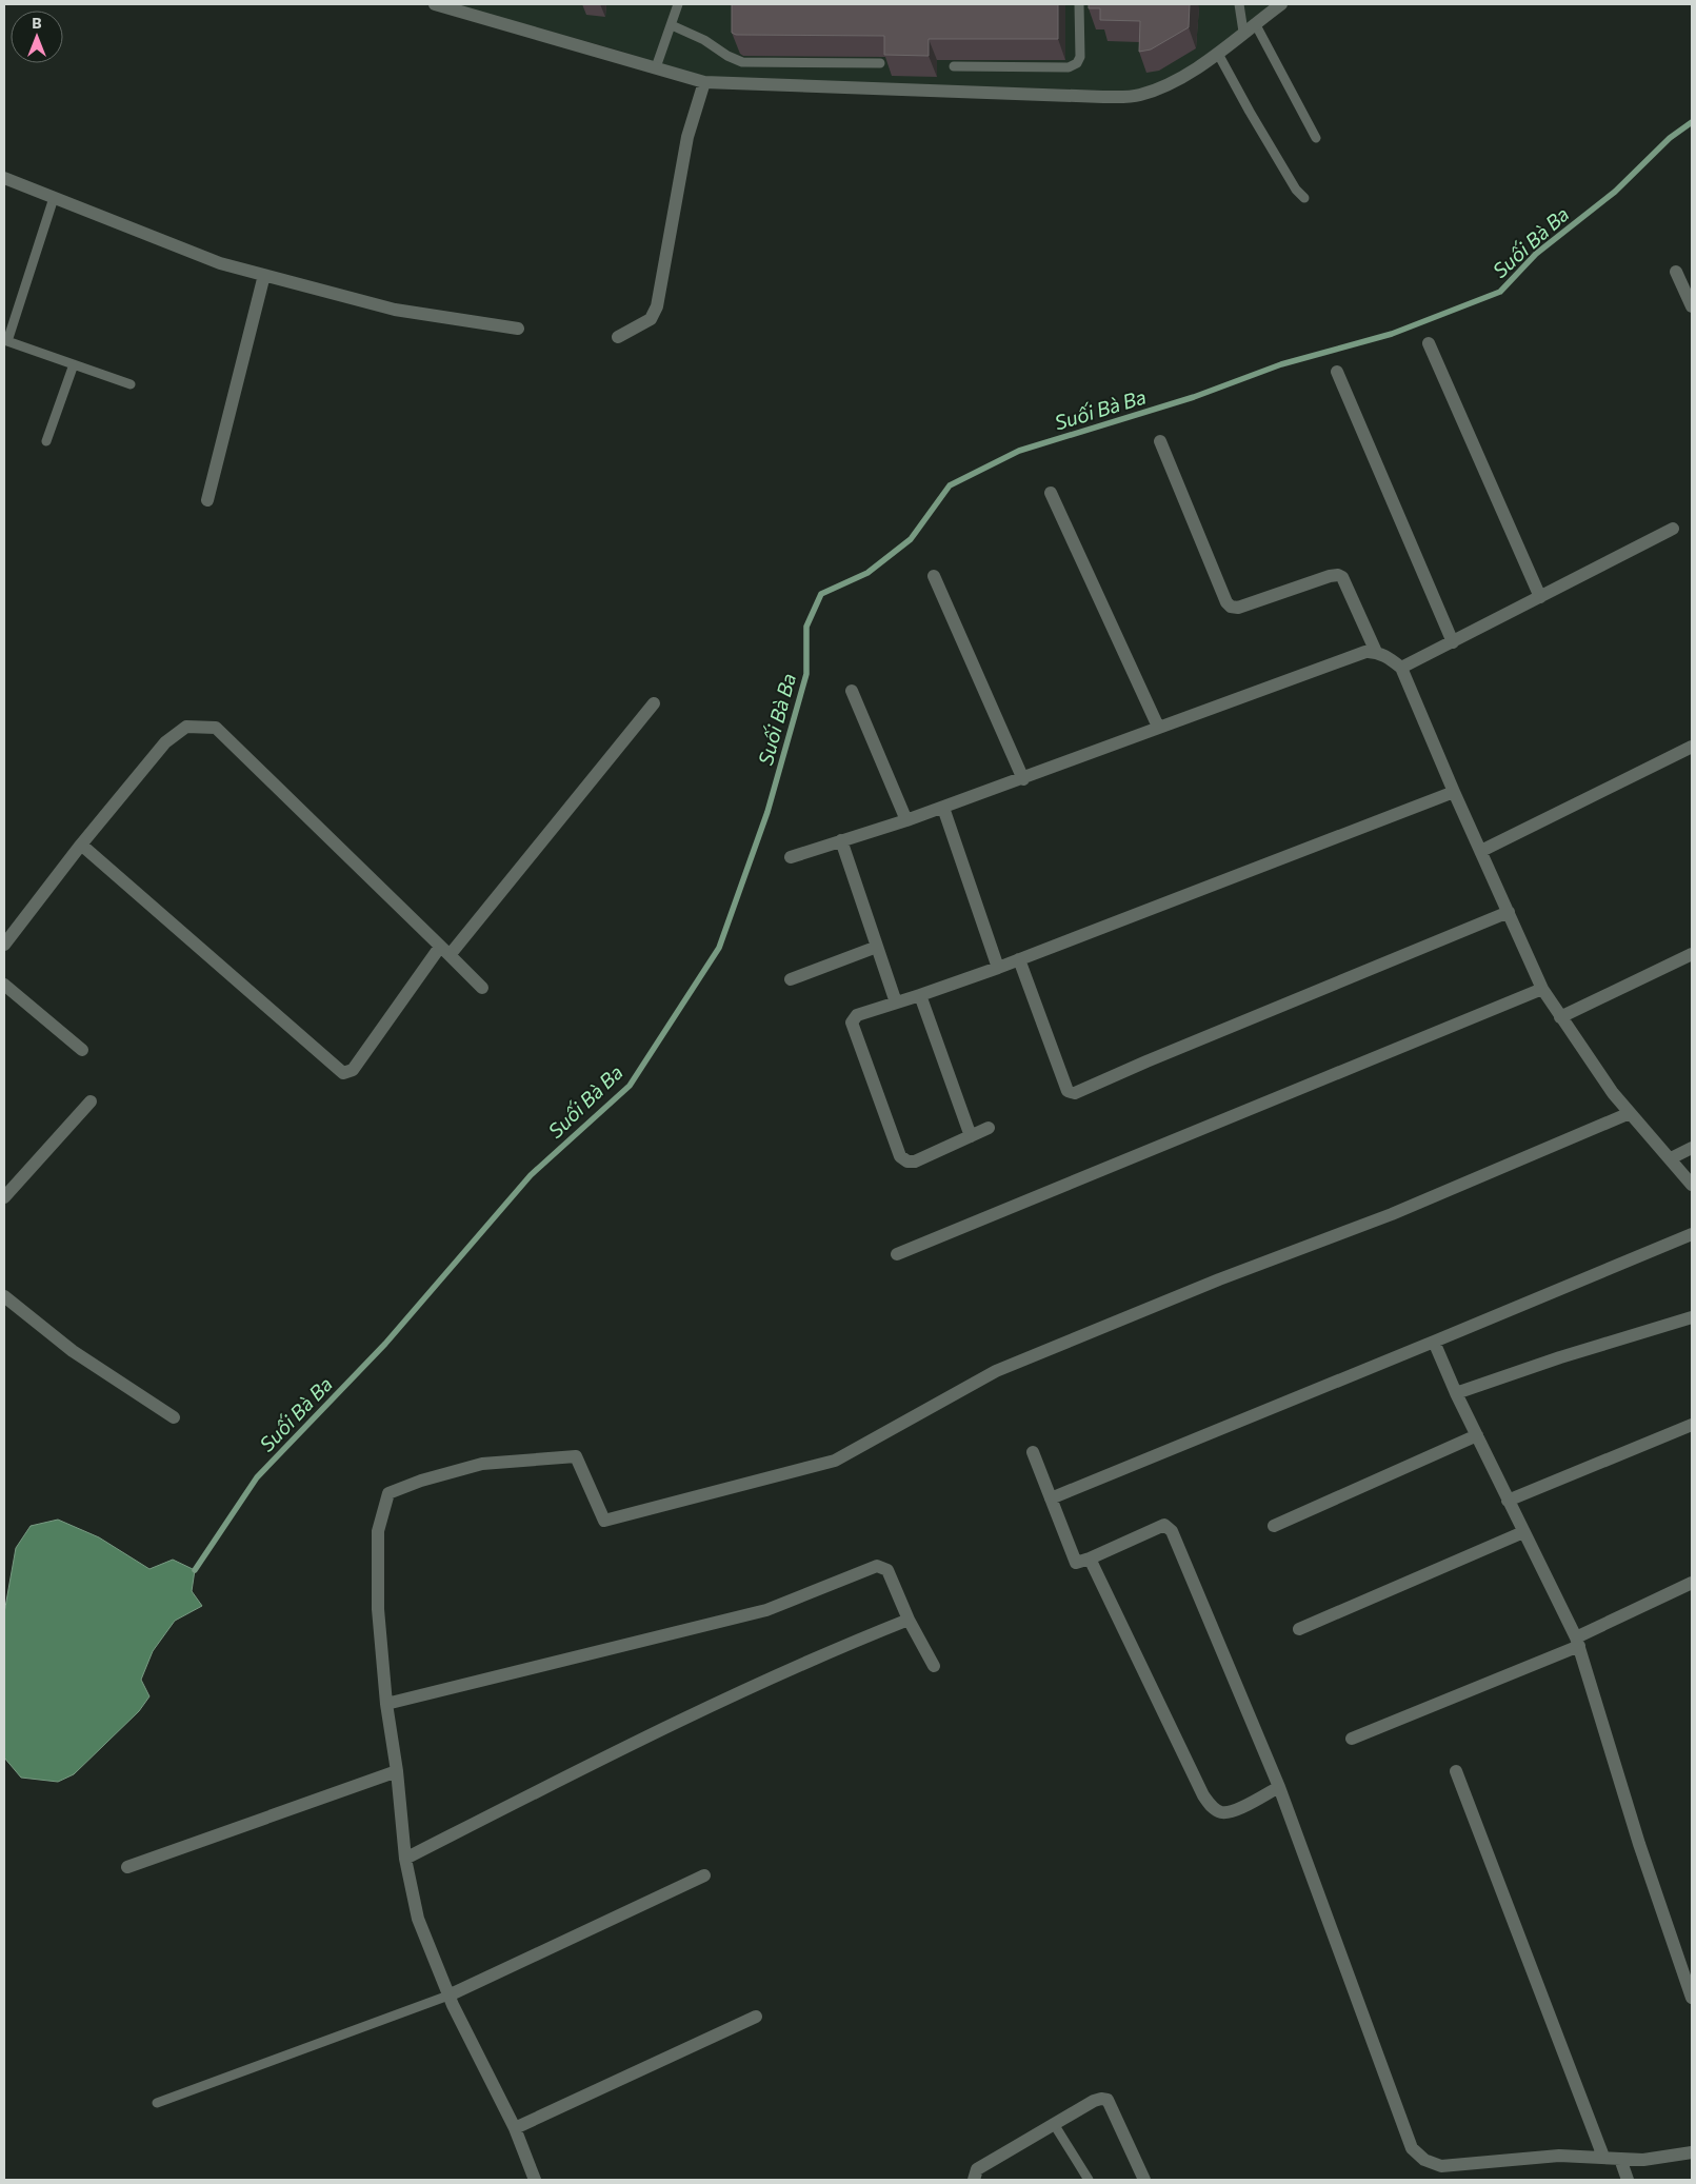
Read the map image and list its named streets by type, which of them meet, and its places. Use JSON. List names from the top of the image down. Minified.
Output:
{"water":["Suối Bà Ba"],"north":"top"}
